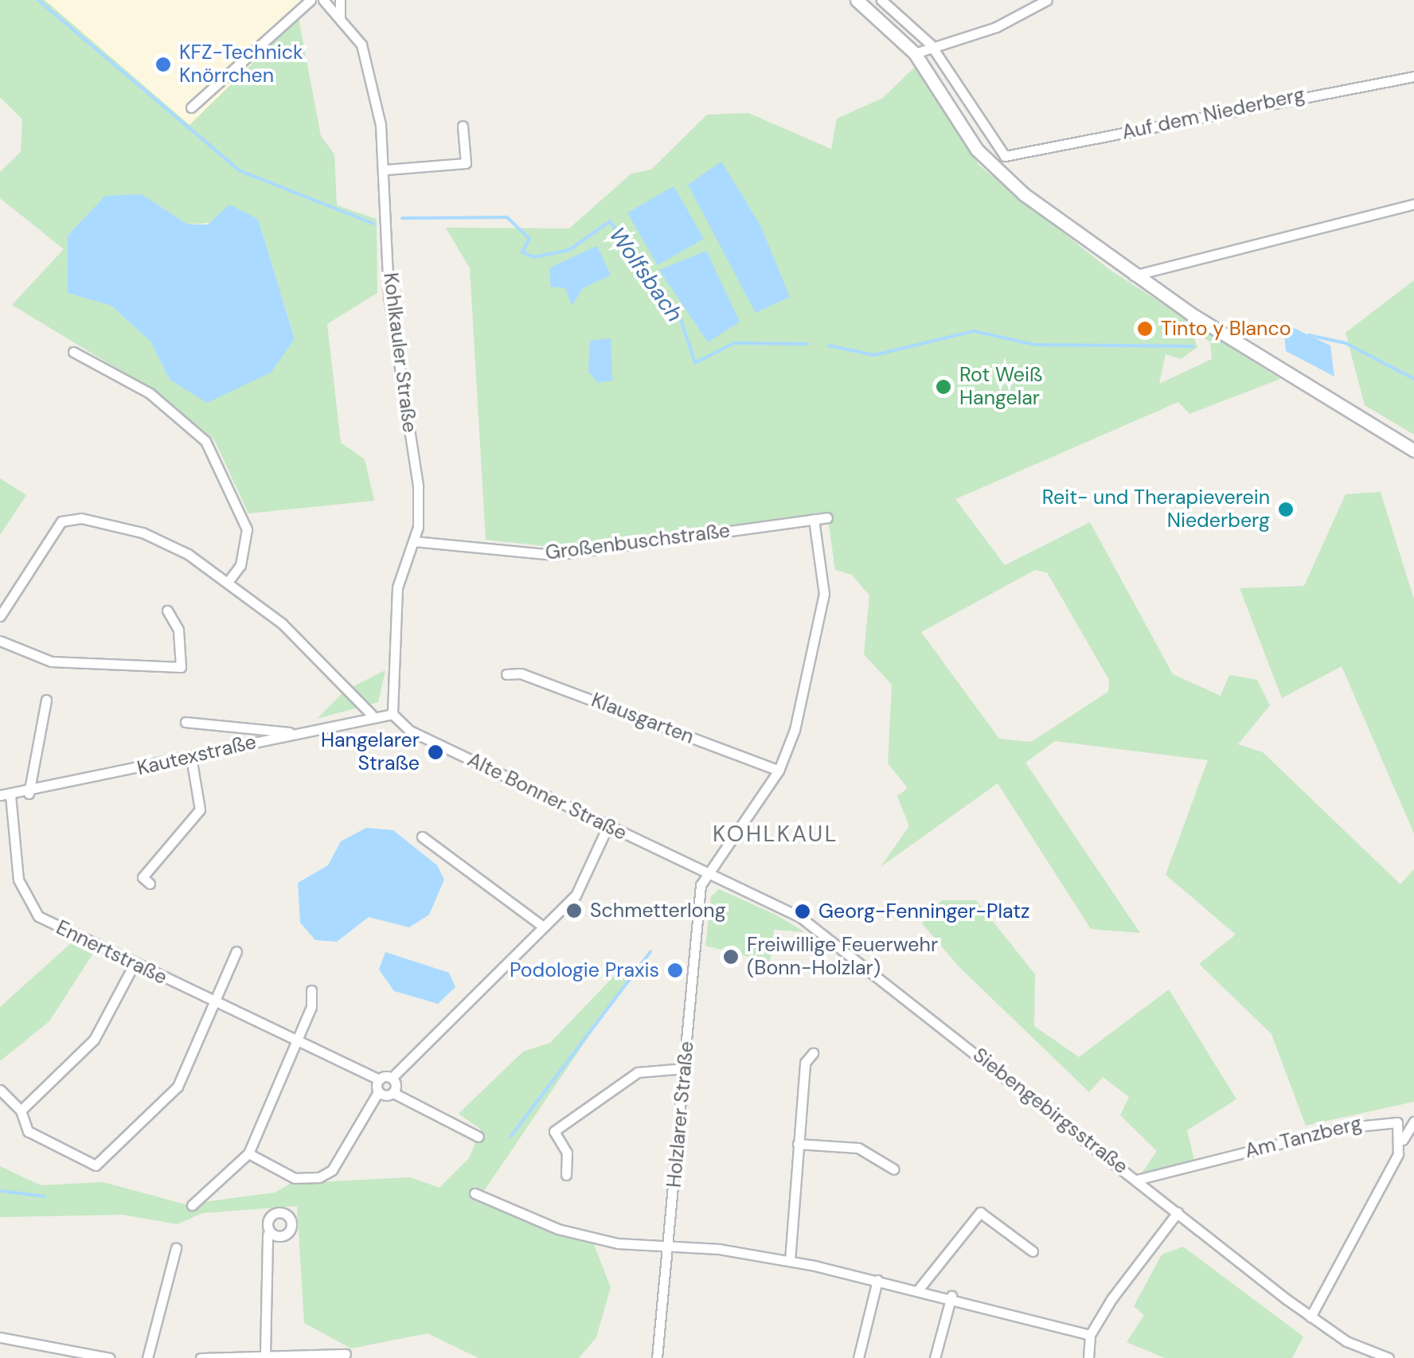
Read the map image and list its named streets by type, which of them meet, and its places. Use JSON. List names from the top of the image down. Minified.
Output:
{"streets":{"street":["Auf dem Niederberg","Kohlkauler Straße","Großenbuschstraße","Klausgarten","Kautexstraße","Alte Bonner Straße","Ennertstraße","Siebengebirgsstraße","Holzlarer Straße","Am Tanzberg"]},"crossings":[["Kohlkauler Straße","Großenbuschstraße"],["Kautexstraße","Alte Bonner Straße"],["Kautexstraße","Ennertstraße"],["Alte Bonner Straße","Siebengebirgsstraße"],["Alte Bonner Straße","Holzlarer Straße"],["Siebengebirgsstraße","Holzlarer Straße"],["Siebengebirgsstraße","Am Tanzberg"]],"districts":["KOHLKAUL"],"water":["Wolfsbach"],"places":["KFZ-Technick Knörrchen","Tinto y Blanco","Rot Weiß Hangelar","Reit- und Therapieverein Niederberg","Hangelarer Straße","Schmetterlong","Georg-Fenninger-Platz","Freiwillige Feuerwehr (Bonn-Holzlar)","Podologie Praxis"]}
